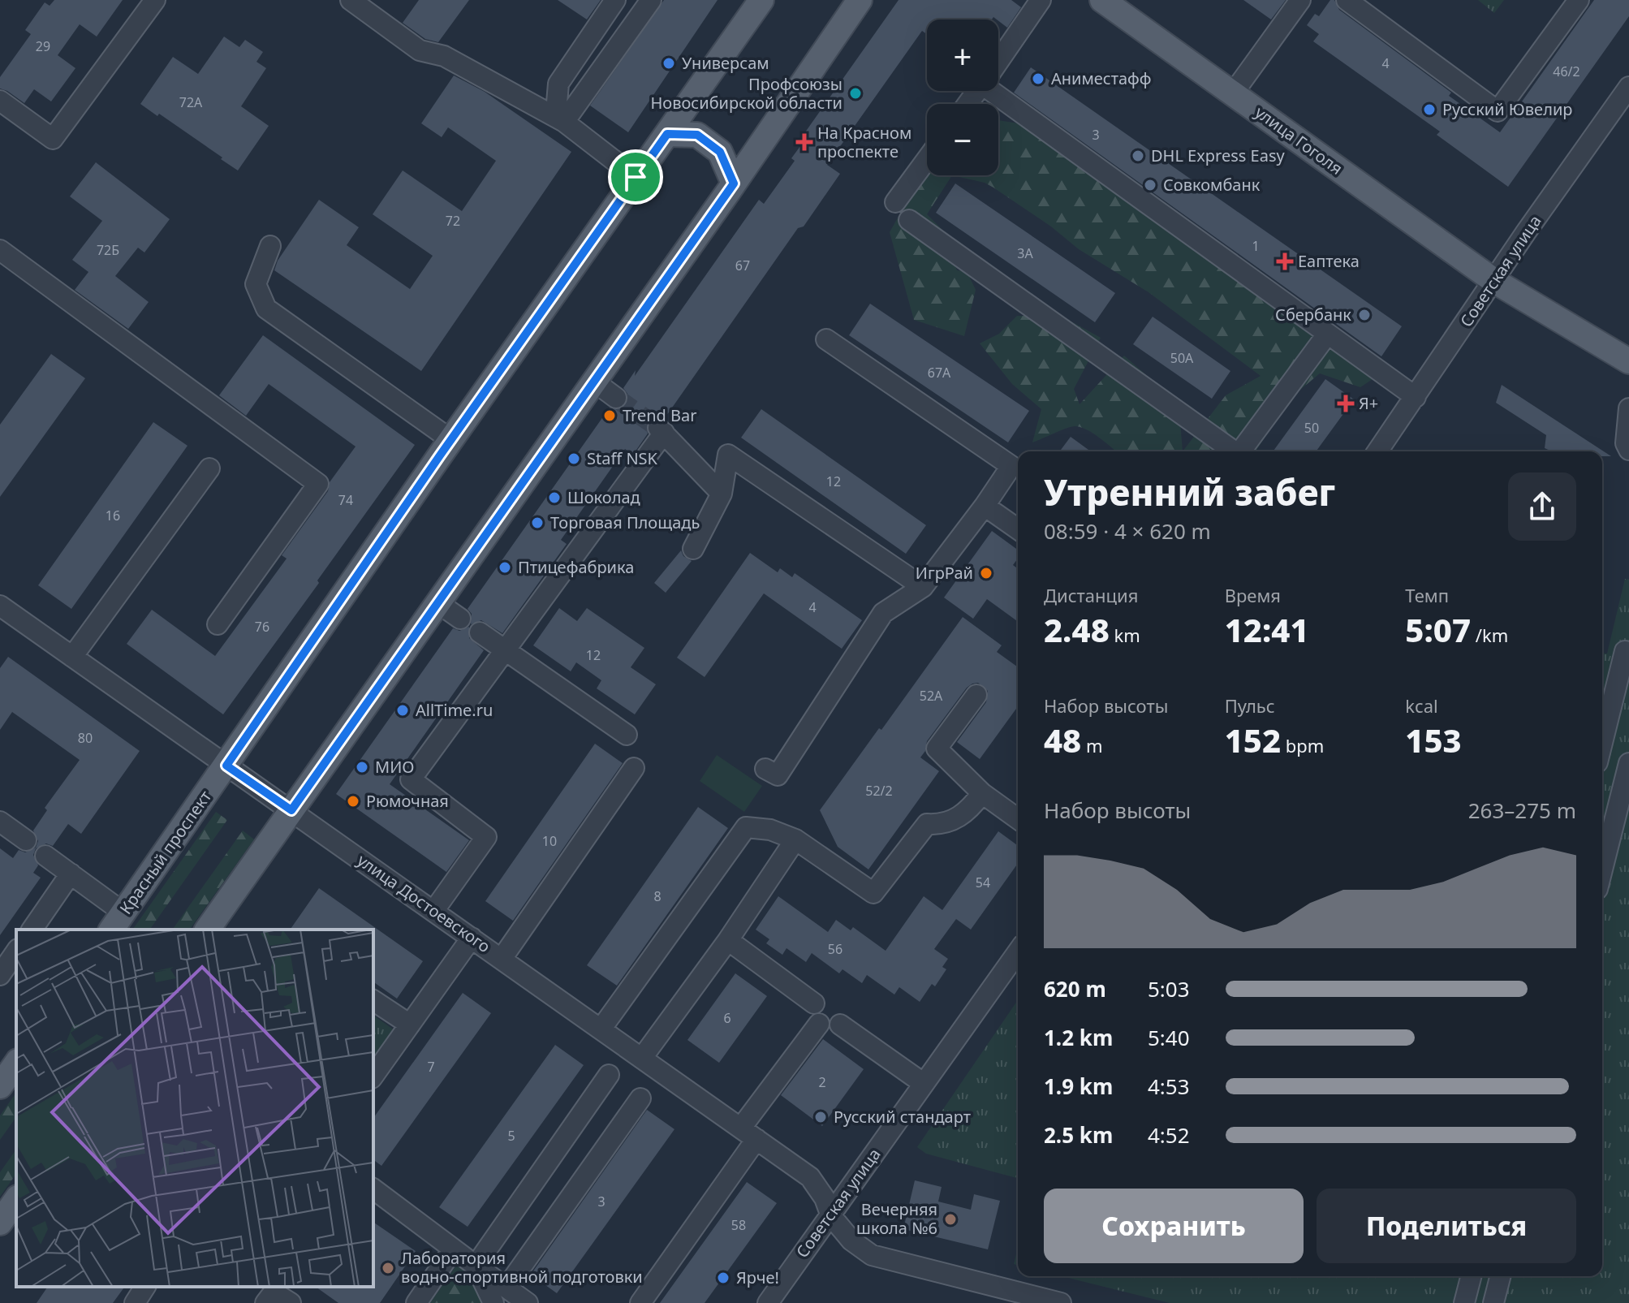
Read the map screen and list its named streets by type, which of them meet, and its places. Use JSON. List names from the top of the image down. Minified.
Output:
{"streets":{"main road":["улица Гоголя","Красный проспект"],"street":["Советская улица","улица Достоевского"]},"crossings":[["улица Гоголя","Советская улица"],["Советская улица","улица Достоевского"],["Красный проспект","улица Достоевского"]],"places":{"other":["Универсам","Аниместафф","Профсоюзы Новосибирской области","Русский Ювелир","DHL Express Easy","Совкомбанк","Сбербанк","Trend Bar","Staff NSK","Шоколад","Торговая Площадь","Птицефабрика","ИгрРай","AllTime.ru","МИО","Рюмочная","Русский стандарт","Вечерняя школа №6","Лаборатория водно-спортивной подготовки","Ярче!"],"health":["На Красном проспекте","Еаптека","Я+"]},"house_numbers":["29","4","46/2","72А","3","72","1","72Б","3А","67","50А","67А","50","12","74","16","4","76","12","52А","80","52/2","10","54","8","56","6","7","2","5","3","58"],"page":{"map_buttons":["+","−"],"heading":["Утренний забег","08:59 · 4 × 620 m"],"stats":[["Дистанция","2.48 km"],["Время","12:41"],["Темп","5:07 /km"],["Набор высоты","48 m"],["Пульс","152 bpm"],["kcal","153"]],"chart":["Набор высоты","263–275 m"],"list":[{"name":"620 m","note":"5:03"},{"name":"1.2 km","note":"5:40"},{"name":"1.9 km","note":"4:53"},{"name":"2.5 km","note":"4:52"}],"buttons":["Сохранить","Поделиться"]}}
